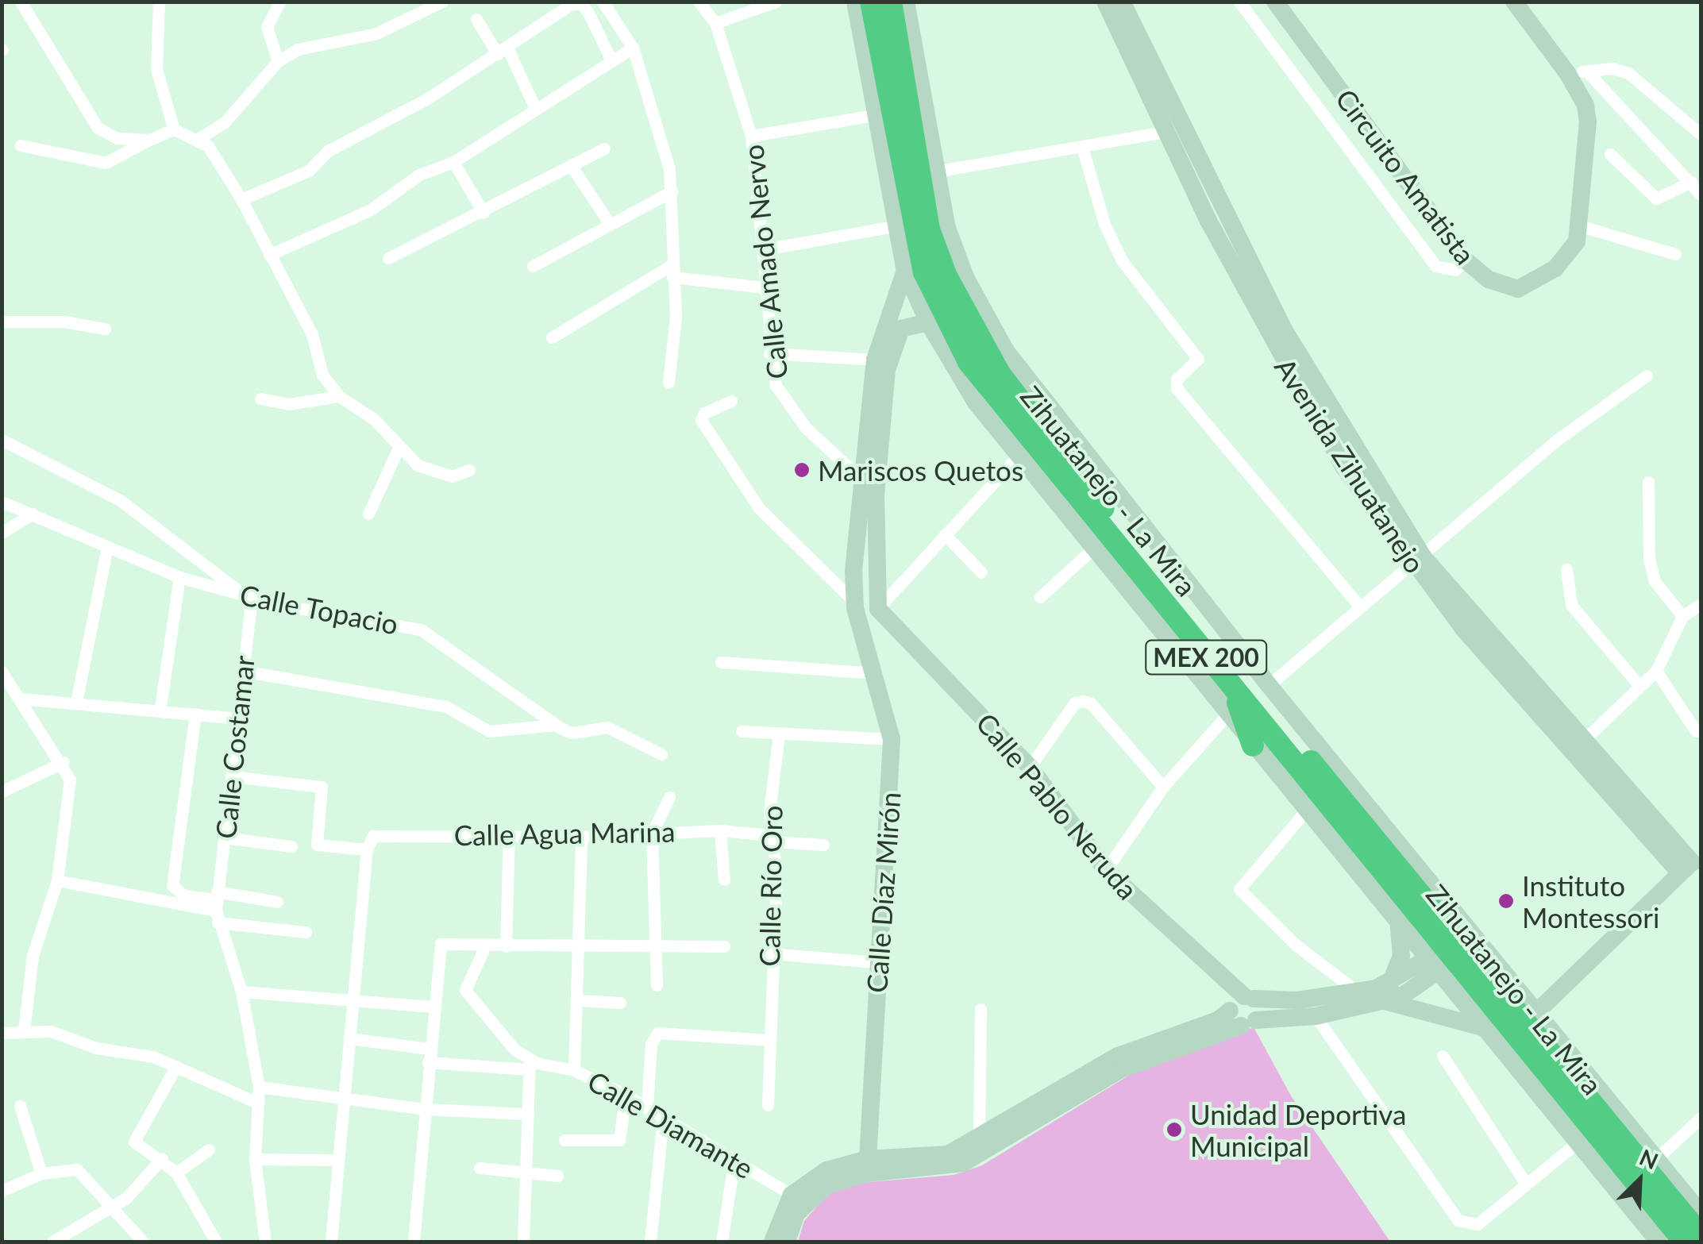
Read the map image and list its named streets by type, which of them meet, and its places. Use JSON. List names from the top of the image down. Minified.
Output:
{"streets":{"highway":["Zihuatanejo - La Mira","MEX 200"],"street":["Circuito Amatista","Calle Amado Nervo","Avenida Zihuatanejo","Calle Topacio","Calle Costamar","Calle Pablo Neruda","Calle Agua Marina","Calle Río Oro","Calle Díaz Mirón","Calle Diamante"]},"crossings":[["Calle Topacio","Calle Costamar"],["Calle Agua Marina","Calle Río Oro"],["Calle Río Oro","Calle Diamante"]],"places":["Mariscos Quetos","Instituto Montessori","Unidad Deportiva Municipal"],"north":"top right"}
